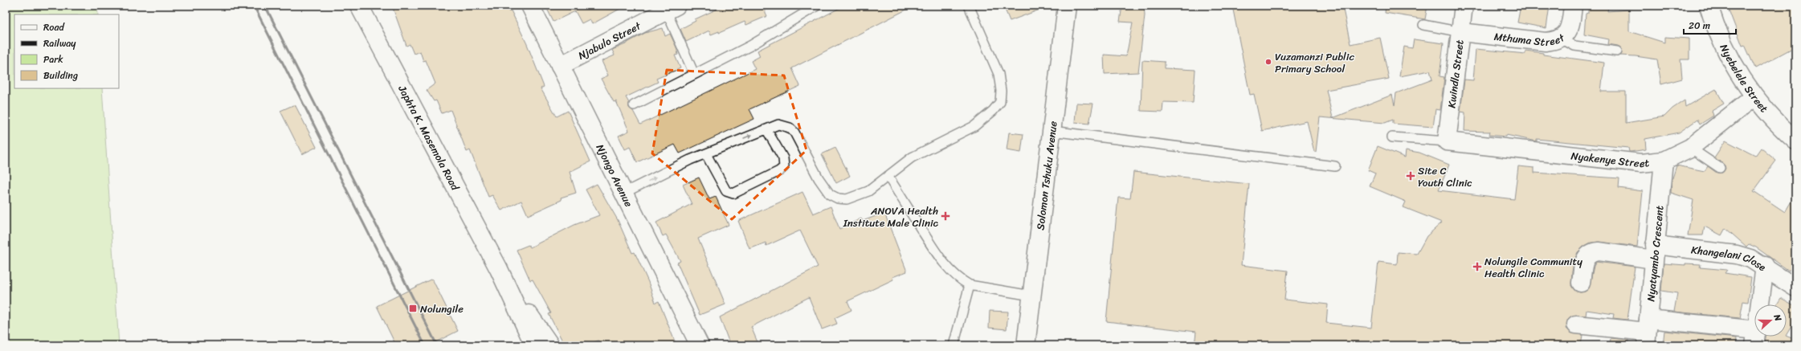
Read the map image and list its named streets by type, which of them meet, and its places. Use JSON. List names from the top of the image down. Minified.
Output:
{"streets":{"street":["Mthuma Street","Njabulo Street","Kwindla Street","Nyebelele Street","Japhta K. Masemola Road","Nyakenye Street","Njongo Avenue","Solomon Tshuku Avenue","Nyatyambo Crescent","Khangelani Close"]},"crossings":[["Mthuma Street","Kwindla Street"],["Njabulo Street","Njongo Avenue"],["Kwindla Street","Nyakenye Street"],["Nyebelele Street","Nyakenye Street"],["Nyakenye Street","Nyatyambo Crescent"],["Nyatyambo Crescent","Khangelani Close"]],"places":{"other":["Vuzamanzi Public Primary School"],"health":["Site C Youth Clinic","ANOVA Health Institute Male Clinic","Nolungile Community Health Clinic"],"transit":["Nolungile"]},"legend":["Road","Railway","Park","Building"],"scale_bar":"20 m","north":"right"}
